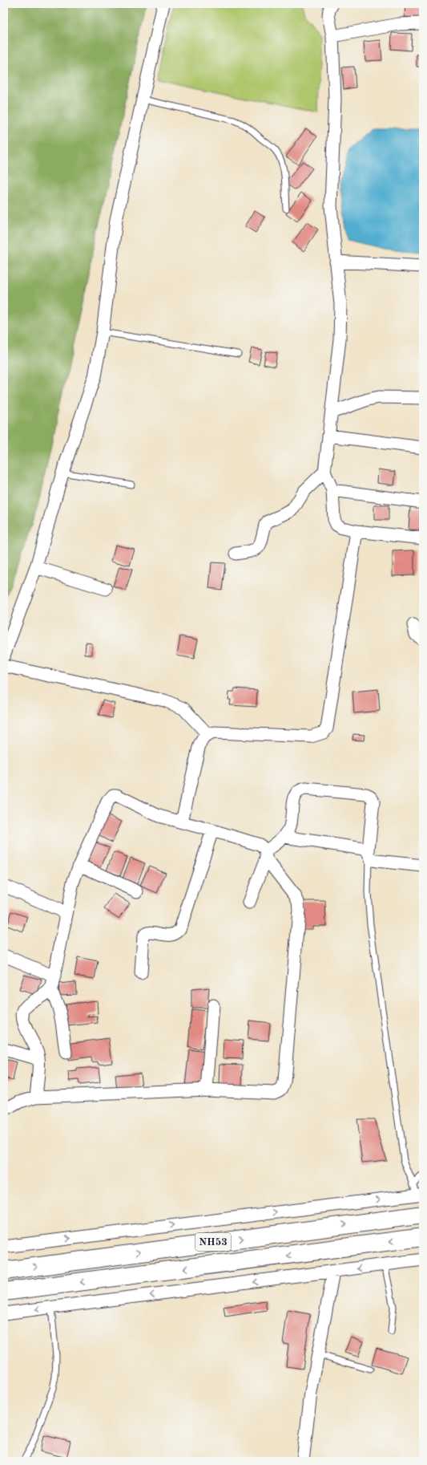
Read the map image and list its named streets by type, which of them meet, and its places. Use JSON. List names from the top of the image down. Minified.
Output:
{"streets":{"highway":["NH53"]}}
